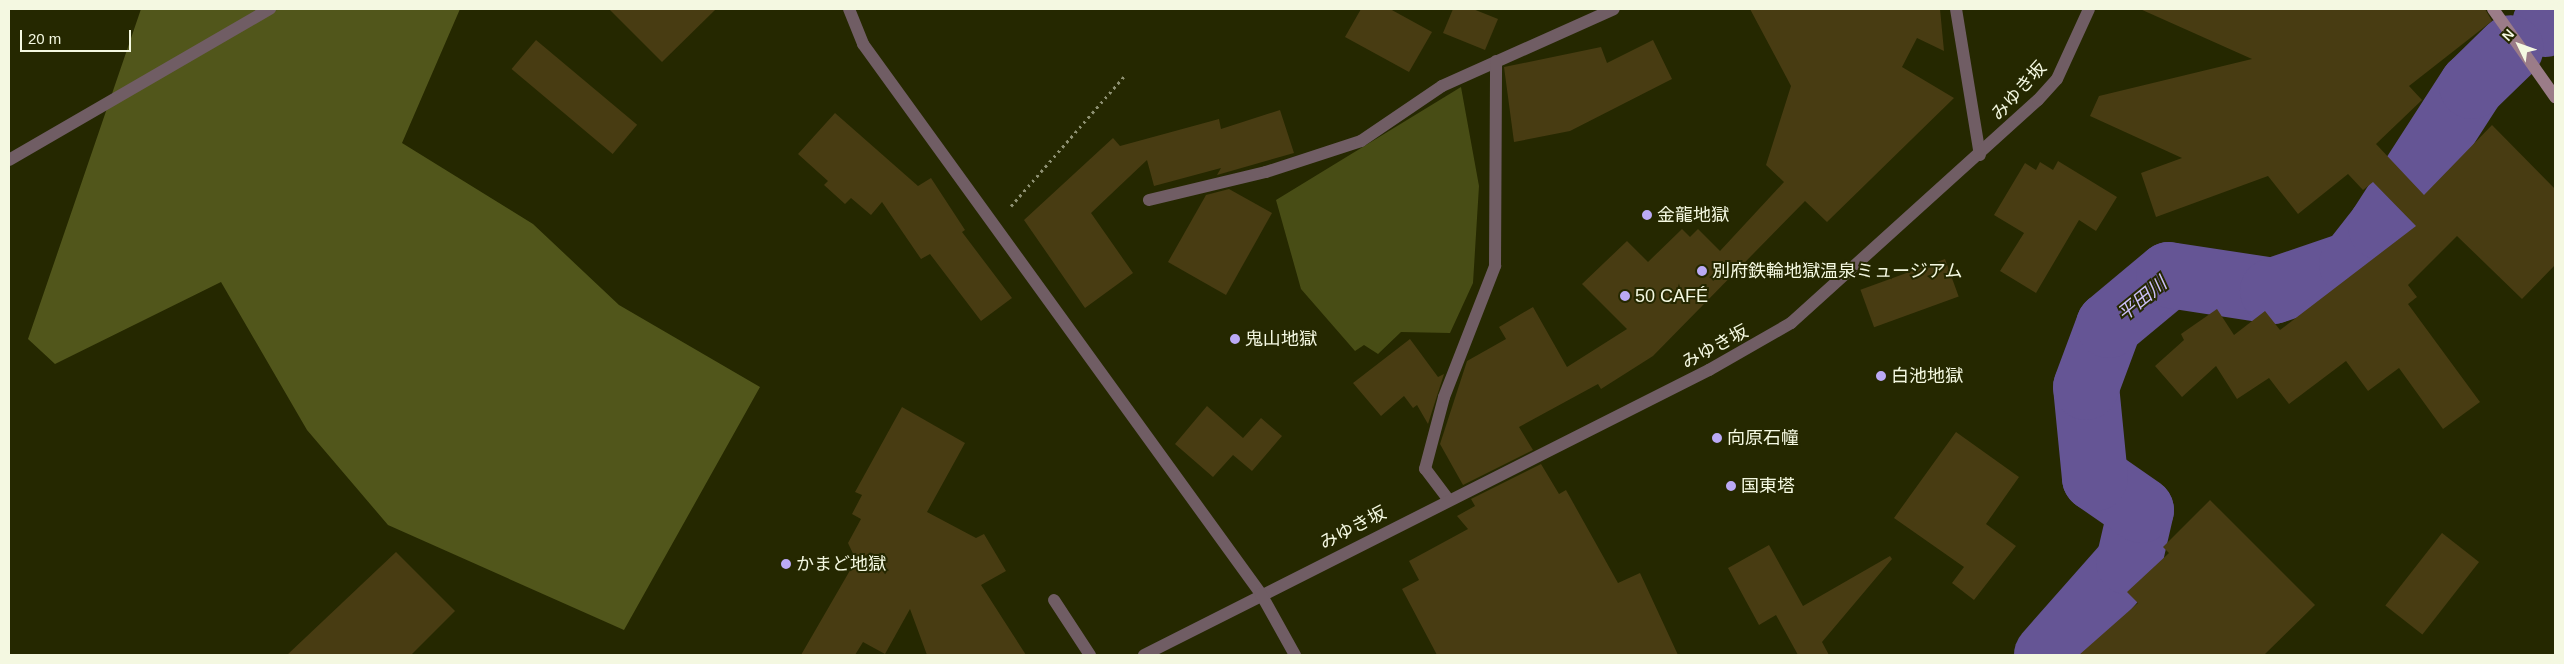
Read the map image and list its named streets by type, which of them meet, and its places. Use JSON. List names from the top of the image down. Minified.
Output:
{"streets":{"street":["みゆき坂"]},"water":["平田川"],"places":["金龍地獄","別府鉄輪地獄温泉ミュージアム","50 CAFÉ","鬼山地獄","白池地獄","向原石幢","国東塔","かまど地獄"],"scale_bar":"20 m","north":"top left"}
